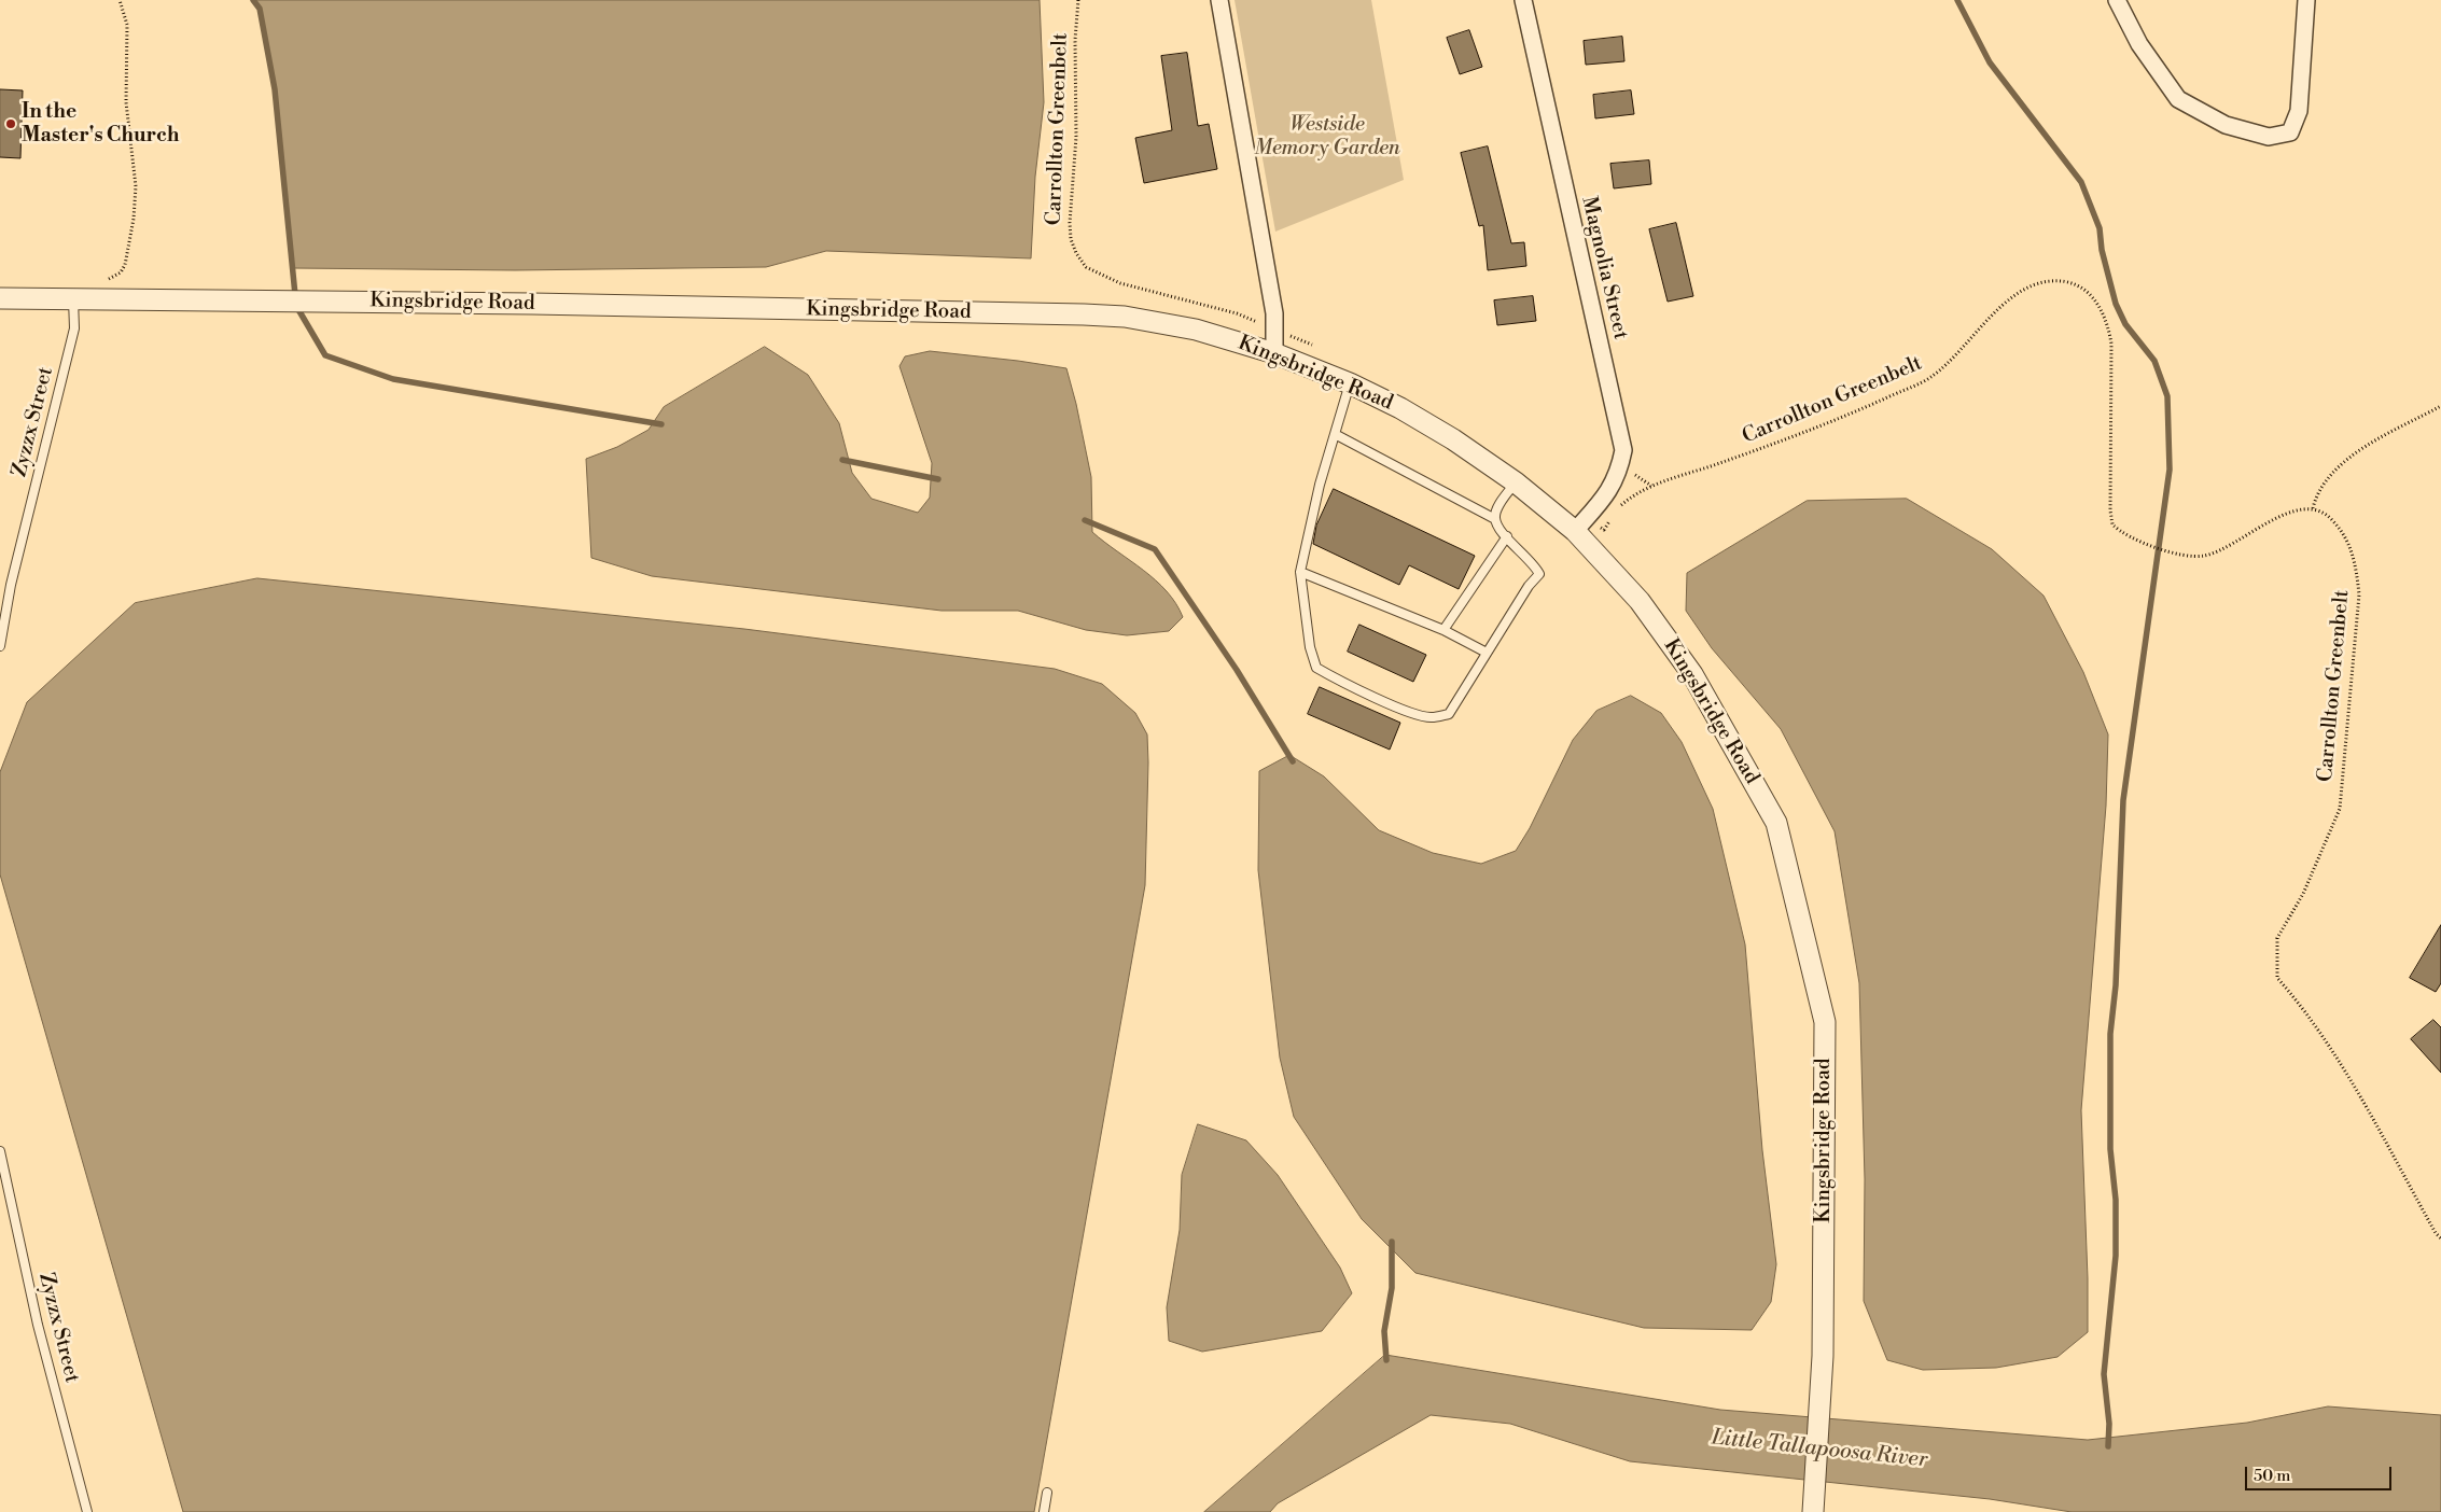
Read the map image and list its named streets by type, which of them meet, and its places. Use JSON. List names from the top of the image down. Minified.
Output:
{"streets":{"street":["Magnolia Street","Kingsbridge Road"],"lane":["Zyzzx Street"],"path":["Carrollton Greenbelt"]},"crossings":[["Magnolia Street","Kingsbridge Road"],["Kingsbridge Road","Zyzzx Street"]],"water":["Little Tallapoosa River"],"parks":["Westside Memory Garden"],"places":["In the Master's Church"],"scale_bar":"50 m"}
